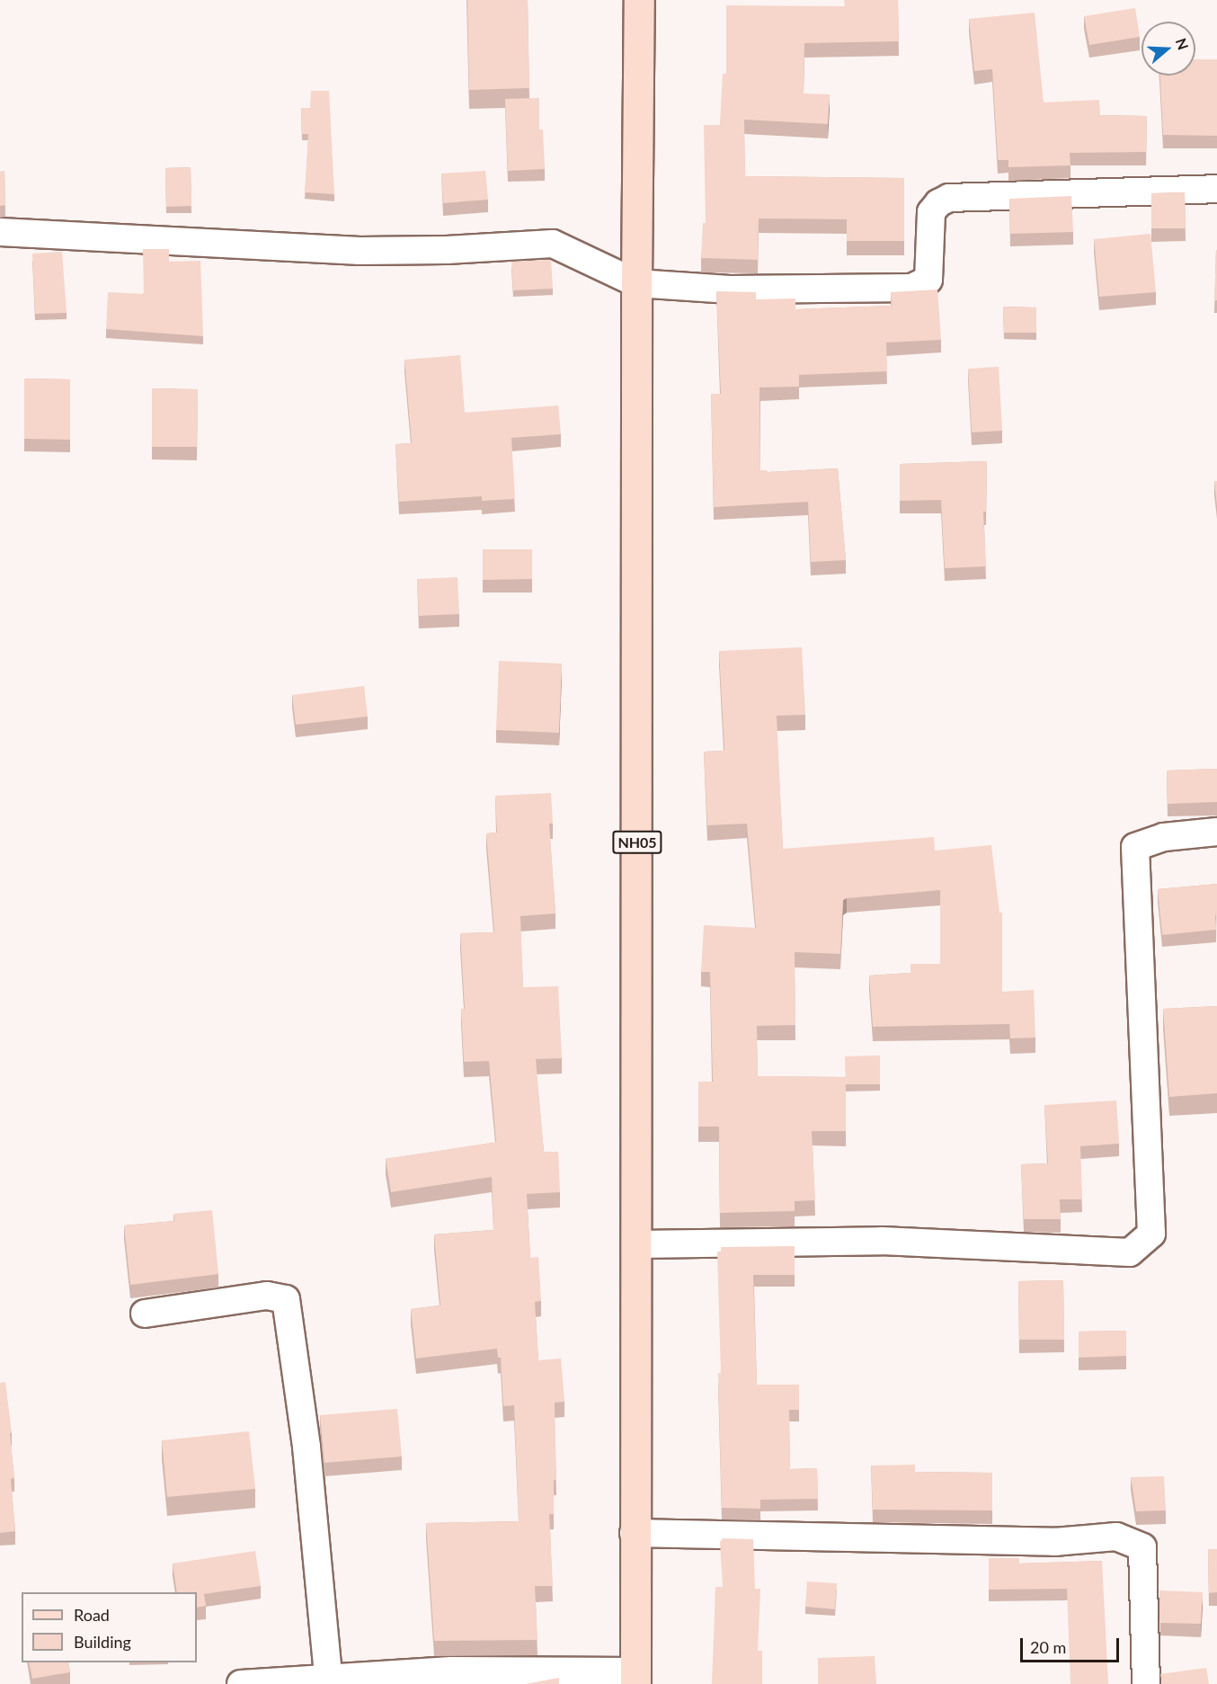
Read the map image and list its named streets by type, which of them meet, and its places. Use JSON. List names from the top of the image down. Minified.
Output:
{"streets":{"main road":["NH05"]},"legend":["Road","Building"],"scale_bar":"20 m","north":"right"}
